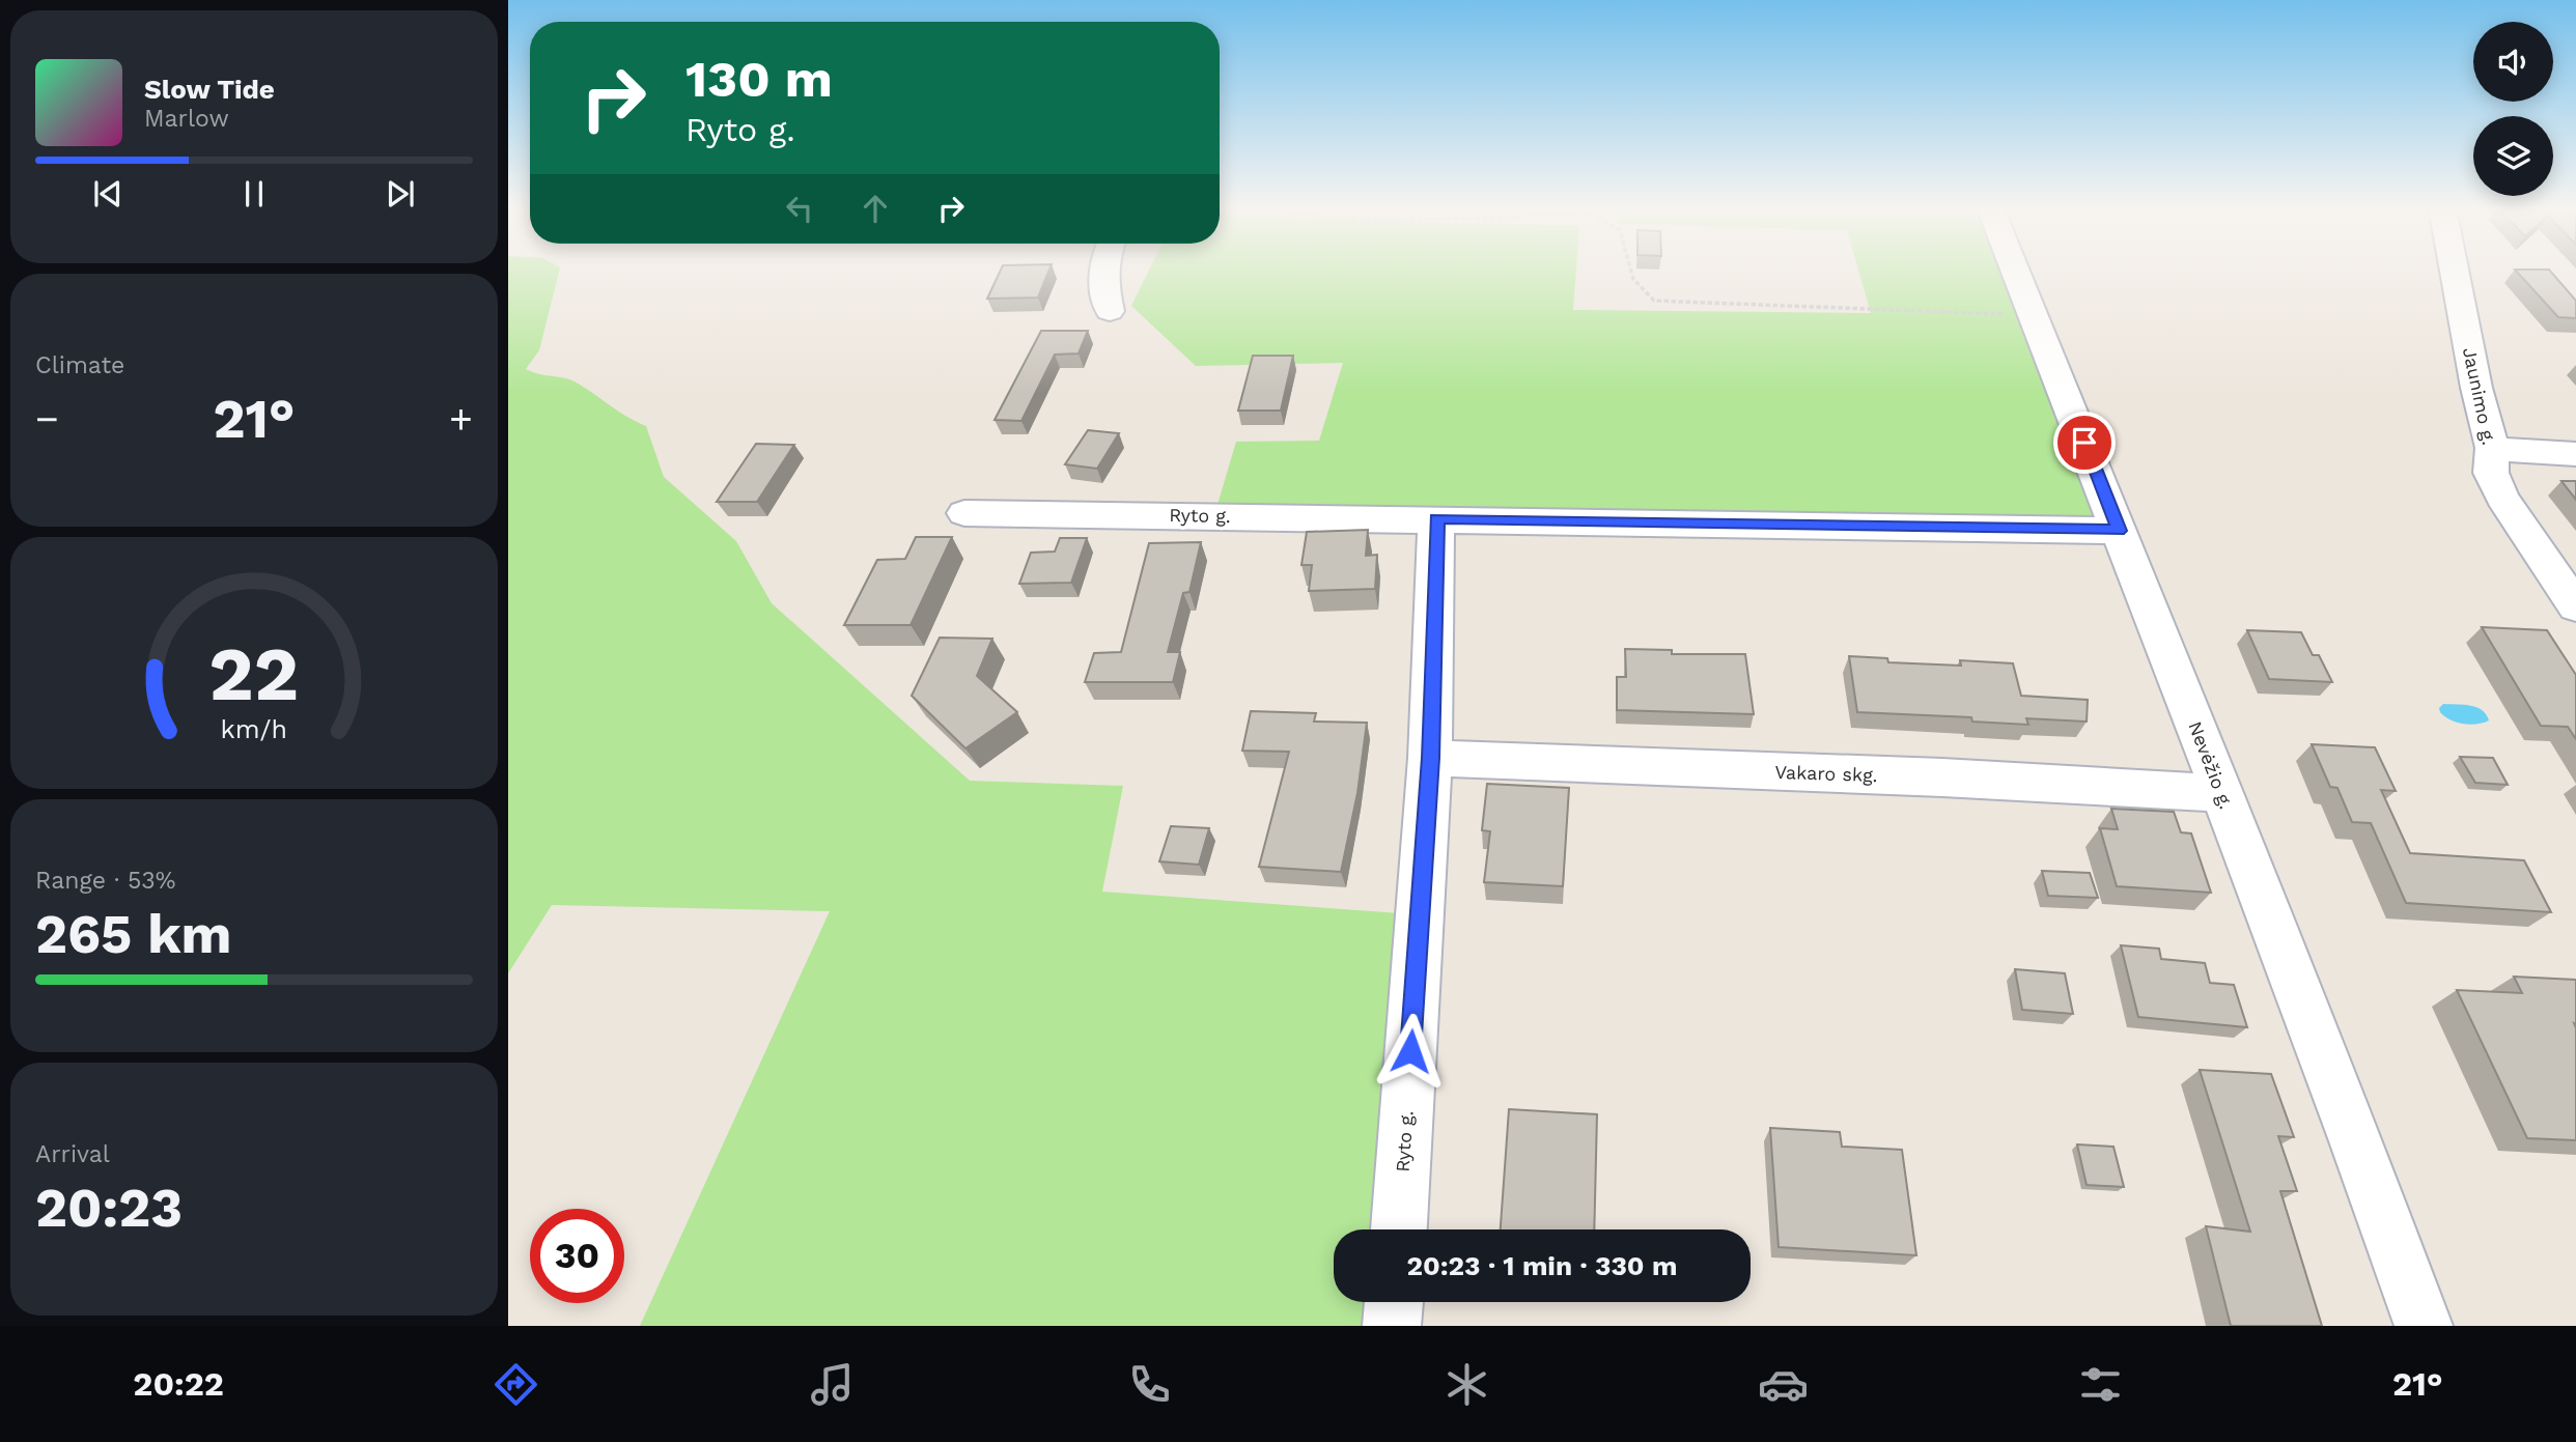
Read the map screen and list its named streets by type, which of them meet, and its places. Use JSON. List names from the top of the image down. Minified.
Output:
{"streets":{"street":["Jaunimo g.","Ryto g.","Nevėžio g.","Vakaro skg."]},"crossings":[["Ryto g.","Nevėžio g."],["Ryto g.","Vakaro skg."],["Nevėžio g.","Vakaro skg."]],"page":{"turn":["130 m","Ryto g."],"song":["Slow Tide","Marlow"],"tile":["Climate",["Range · 53%","265 km"],["Arrival","20:23"]],"heat":["−","21°","+"],"limit":"30","trip":"20:23 · 1 min · 330 m","tabs":["20:22","21°"],"gauge":["22","km/h"]}}
